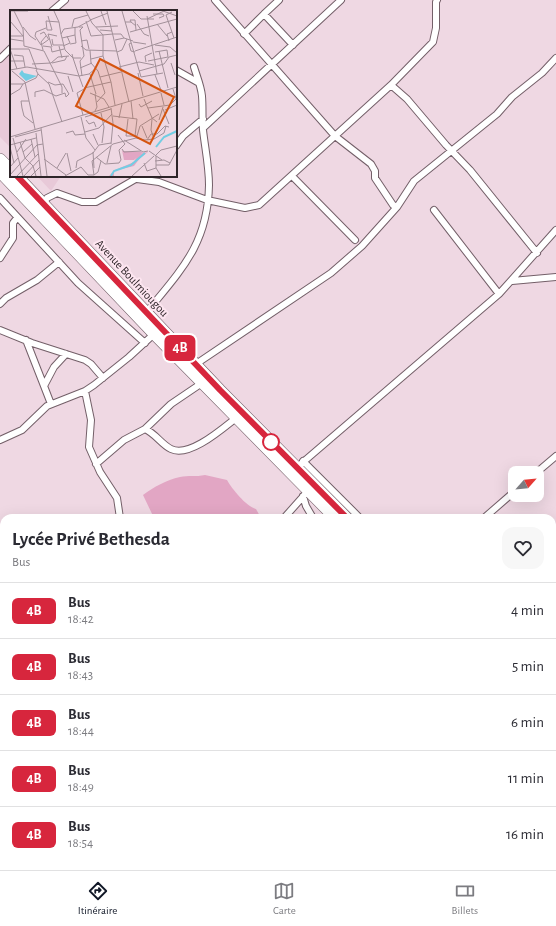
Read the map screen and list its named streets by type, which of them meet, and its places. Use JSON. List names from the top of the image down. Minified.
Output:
{"streets":{"highway":["Avenue Boulmiougou"]},"lines":["bus line 4B"],"north":"top right","page":{"on_map":"4B","heading":["Lycée Privé Bethesda","Bus"],"list":[{"mark":"4B","name":"Bus","note":"18:42","value":"4 min"},{"mark":"4B","name":"Bus","note":"18:43","value":"5 min"},{"mark":"4B","name":"Bus","note":"18:44","value":"6 min"},{"mark":"4B","name":"Bus","note":"18:49","value":"11 min"},{"mark":"4B","name":"Bus","note":"18:54","value":"16 min"}],"tabs":["Itinéraire","Carte","Billets"]}}
